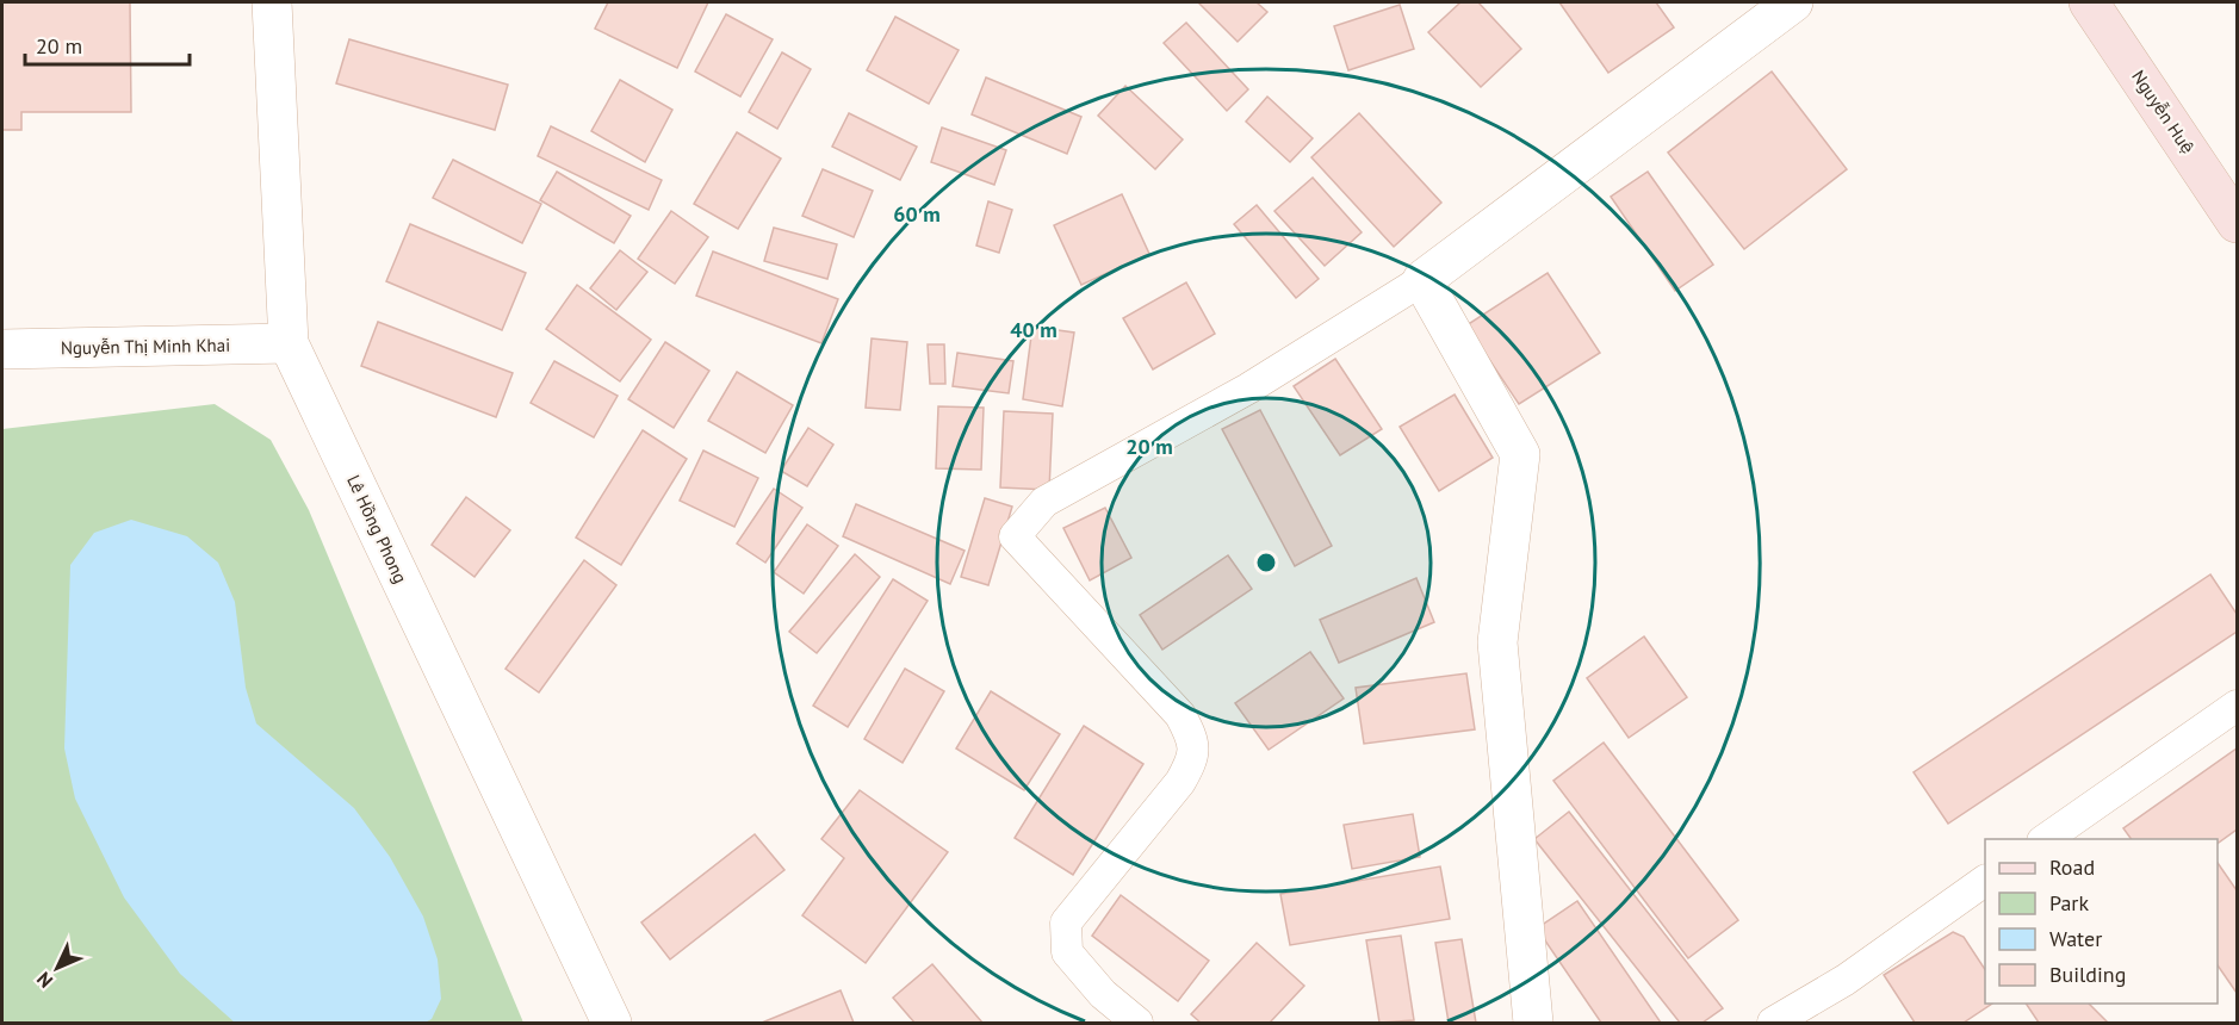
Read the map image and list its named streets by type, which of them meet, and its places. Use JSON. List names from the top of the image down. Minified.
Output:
{"streets":{"main road":["Nguyễn Huệ"],"street":["Nguyễn Thị Minh Khai","Lê Hồng Phong"]},"crossings":[["Nguyễn Thị Minh Khai","Lê Hồng Phong"]],"legend":["Road","Park","Water","Building"],"scale_bar":"20 m","north":"bottom left","rings":["60 m","40 m","20 m"]}
